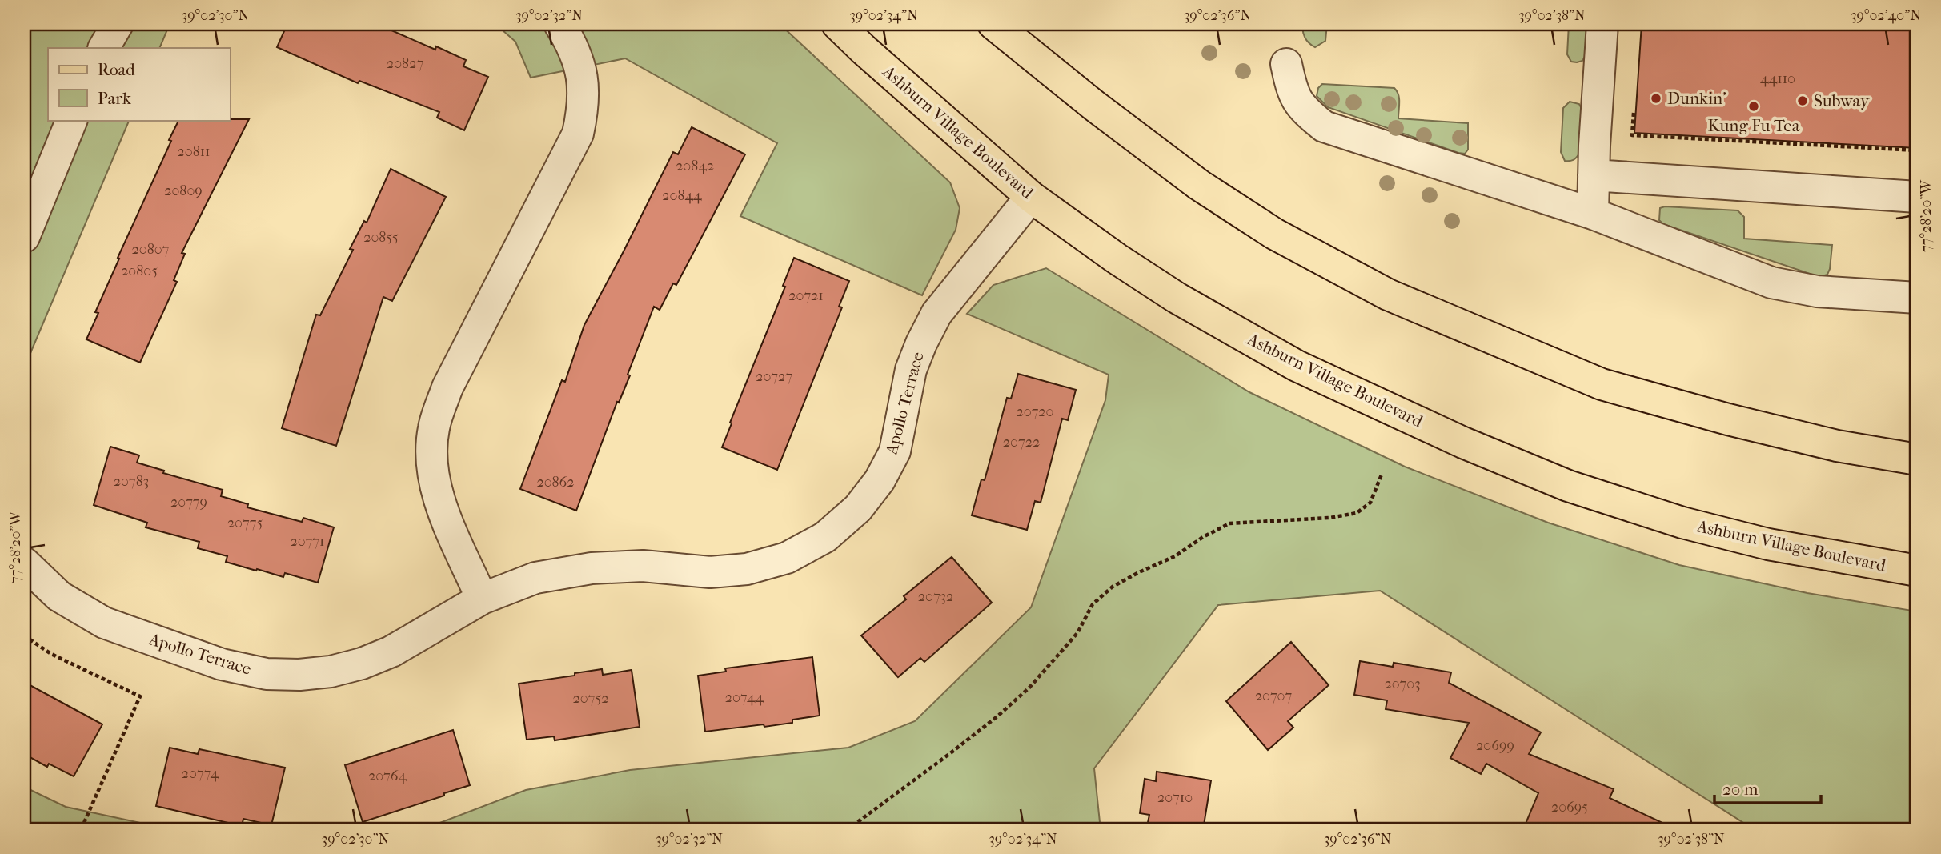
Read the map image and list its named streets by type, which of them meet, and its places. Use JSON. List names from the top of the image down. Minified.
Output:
{"streets":{"main road":["Ashburn Village Boulevard"],"street":["Apollo Terrace"]},"crossings":[["Ashburn Village Boulevard","Apollo Terrace"]],"places":["Dunkin'","Subway","Kung Fu Tea"],"house_numbers":["20827","44110","20811","20842","20809","20844","20855","20807","20805","20721","20727","20720","20722","20783","20862","20779","20775","20771","20732","20703","20707","20744","20752","20699","20774","20764","20710","20695"],"legend":["Road","Park"],"scale_bar":"20 m","coordinates":["39°02'30\"N","39°02'32\"N","39°02'34\"N","39°02'36\"N","39°02'38\"N","39°02'40\"N","77°28'20\"W"]}
